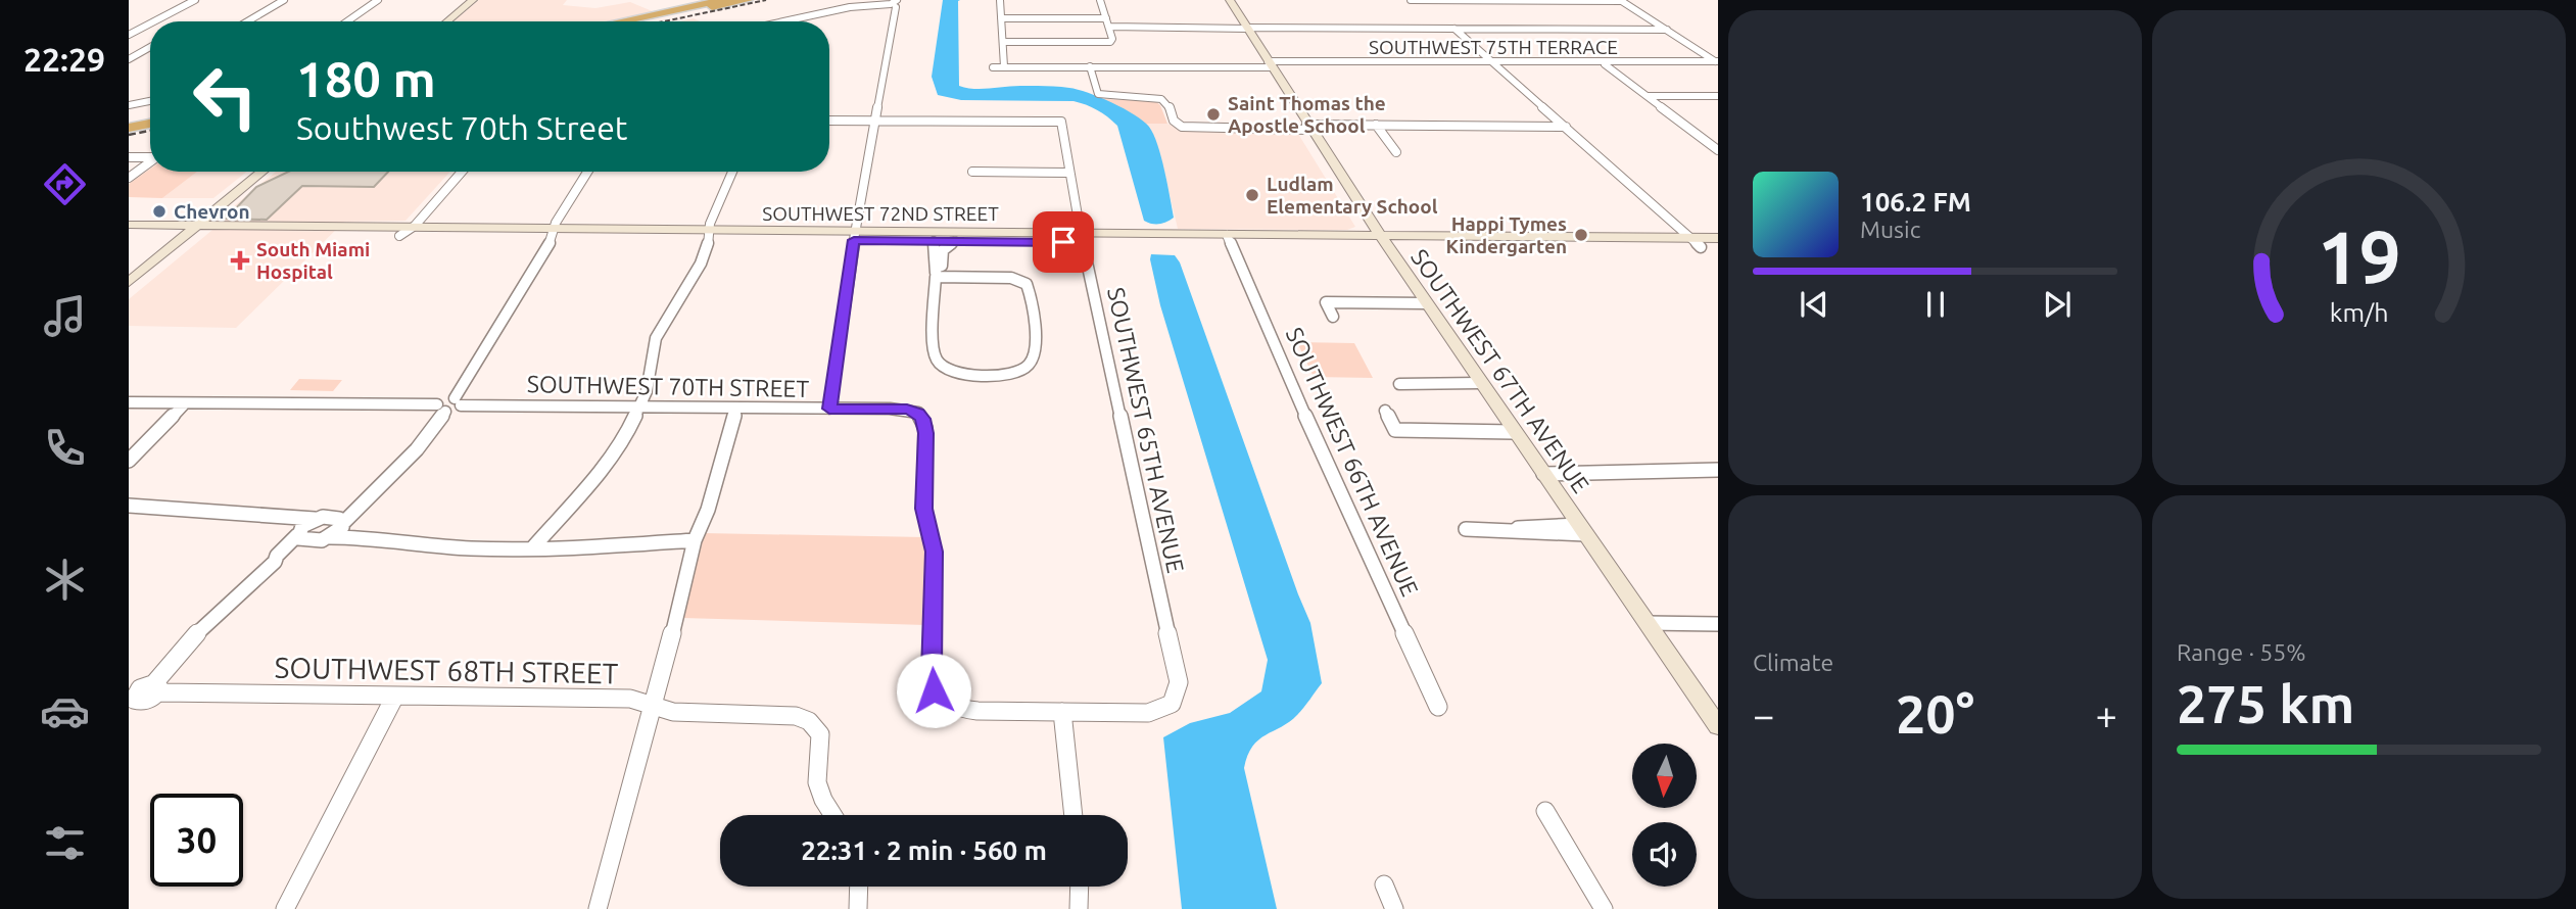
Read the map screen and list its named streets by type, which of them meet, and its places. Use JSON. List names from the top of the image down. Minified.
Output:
{"streets":{"main road":["SOUTHWEST 72ND STREET","SOUTHWEST 67TH AVENUE"],"street":["SOUTHWEST 75TH TERRACE","SOUTHWEST 70TH STREET","SOUTHWEST 65TH AVENUE","SOUTHWEST 66TH AVENUE","SOUTHWEST 68TH STREET"]},"crossings":[["SOUTHWEST 75TH TERRACE","SOUTHWEST 67TH AVENUE"],["SOUTHWEST 72ND STREET","SOUTHWEST 67TH AVENUE"],["SOUTHWEST 72ND STREET","SOUTHWEST 65TH AVENUE"],["SOUTHWEST 72ND STREET","SOUTHWEST 66TH AVENUE"],["SOUTHWEST 70TH STREET","SOUTHWEST 65TH AVENUE"]],"places":{"other":["Saint Thomas the Apostle School","Ludlam Elementary School","Chevron","Happi Tymes Kindergarten"],"health":["South Miami Hospital"]},"north":"bottom","page":{"tabs":"22:29","turn":["180 m","Southwest 70th Street"],"song":["106.2 FM","Music"],"tile":["Climate",["Range · 55%","275 km"]],"heat":["−","20°","+"],"limit":"30","trip":"22:31 · 2 min · 560 m","gauge":["19","km/h"]}}
